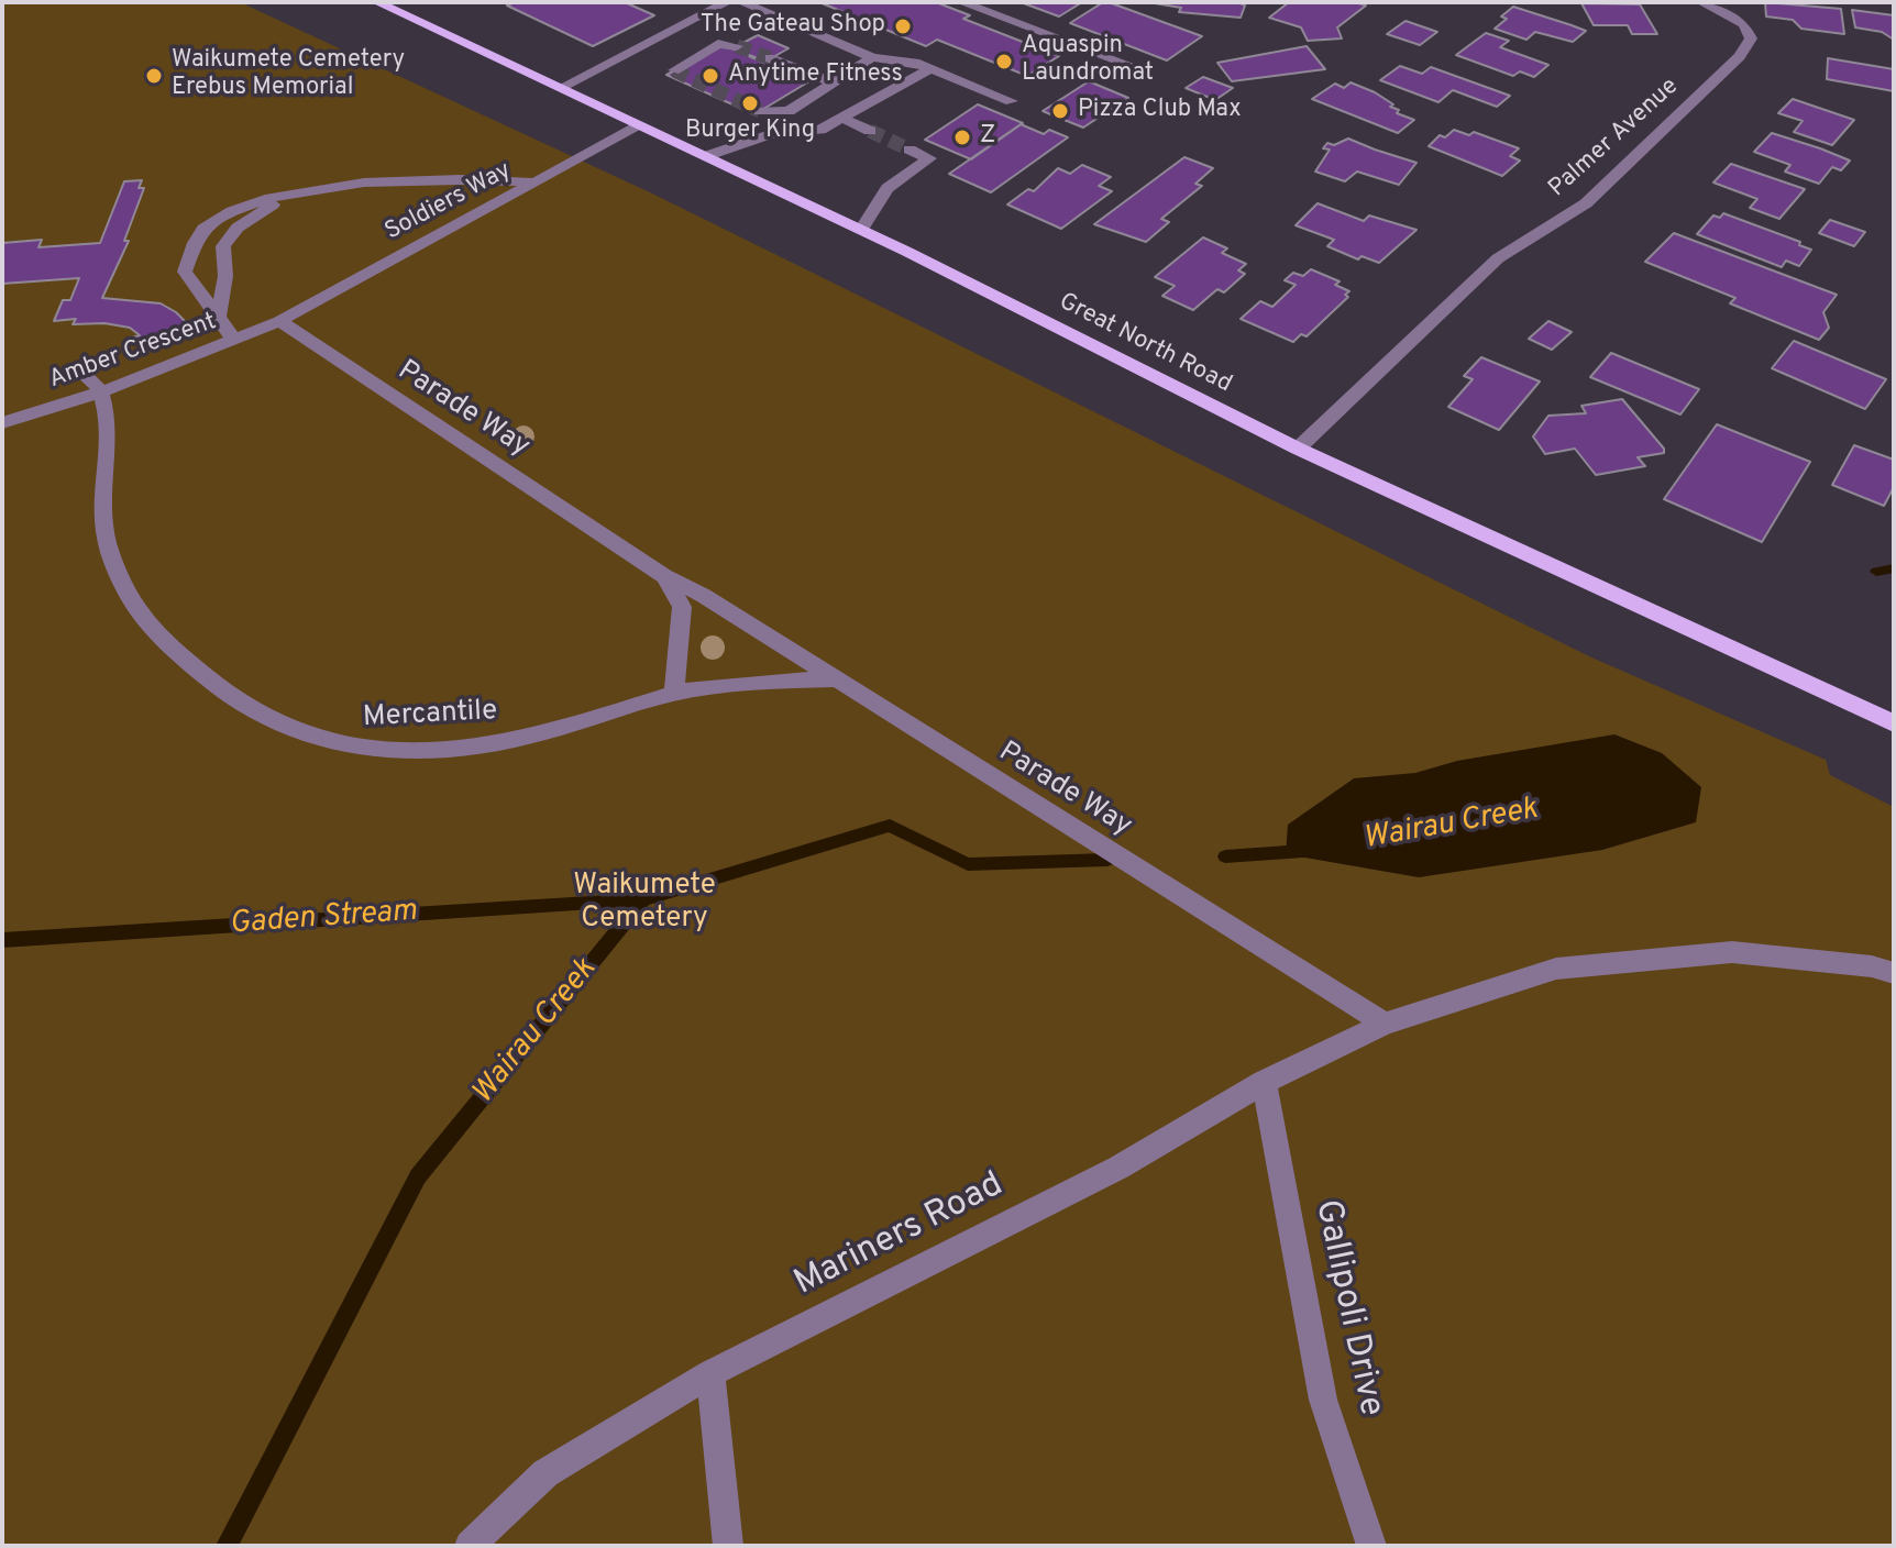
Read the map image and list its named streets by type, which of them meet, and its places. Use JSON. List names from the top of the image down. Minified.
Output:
{"streets":{"main road":["Great North Road"],"street":["Palmer Avenue","Soldiers Way","Amber Crescent","Parade Way","Mercantile","Mariners Road","Gallipoli Drive"]},"crossings":[["Palmer Avenue","Great North Road"],["Soldiers Way","Great North Road"],["Soldiers Way","Amber Crescent"],["Soldiers Way","Parade Way"],["Amber Crescent","Parade Way"],["Amber Crescent","Mercantile"],["Parade Way","Mercantile"],["Parade Way","Mariners Road"],["Mariners Road","Gallipoli Drive"]],"water":["Wairau Creek","Gaden Stream"],"parks":["Waikumete Cemetery"],"places":["The Gateau Shop","Aquaspin Laundromat","Waikumete Cemetery Erebus Memorial","Anytime Fitness","Burger King","Pizza Club Max","Z"]}
